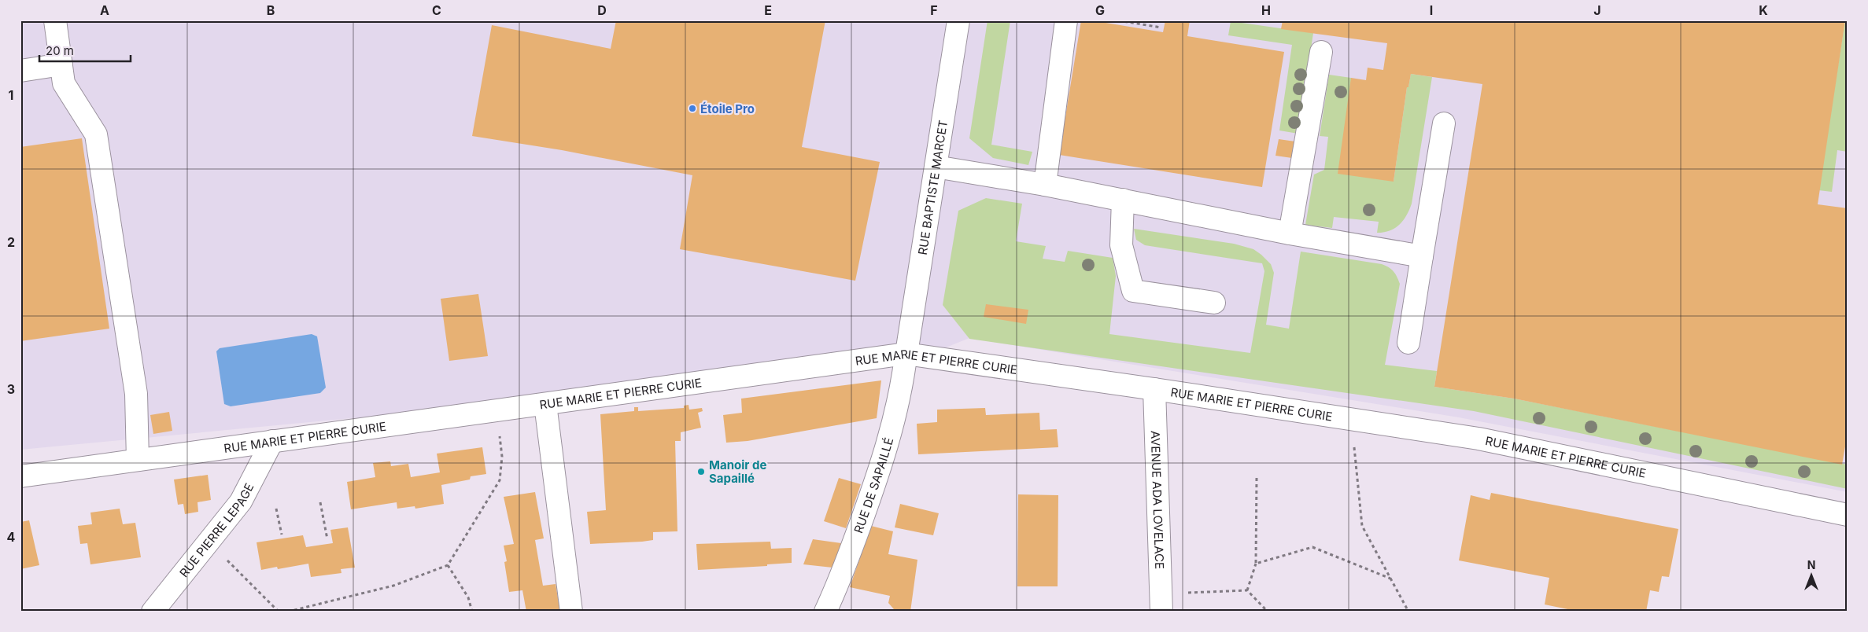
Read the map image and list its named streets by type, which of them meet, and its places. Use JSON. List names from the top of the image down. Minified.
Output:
{"streets":{"street":["RUE BAPTISTE MARCET","RUE MARIE ET PIERRE CURIE","RUE DE SAPAILLÉ","AVENUE ADA LOVELACE","RUE PIERRE LEPAGE"]},"crossings":[["RUE BAPTISTE MARCET","RUE MARIE ET PIERRE CURIE"],["RUE BAPTISTE MARCET","RUE DE SAPAILLÉ"],["RUE MARIE ET PIERRE CURIE","RUE DE SAPAILLÉ"],["RUE MARIE ET PIERRE CURIE","AVENUE ADA LOVELACE"],["RUE MARIE ET PIERRE CURIE","RUE PIERRE LEPAGE"]],"places":["Étoile Pro","Manoir de Sapaillé"],"scale_bar":"20 m","north":"top","grid":{"columns":["A","B","C","D","E","F","G","H","I","J","K"],"rows":["1","2","3","4"]}}
